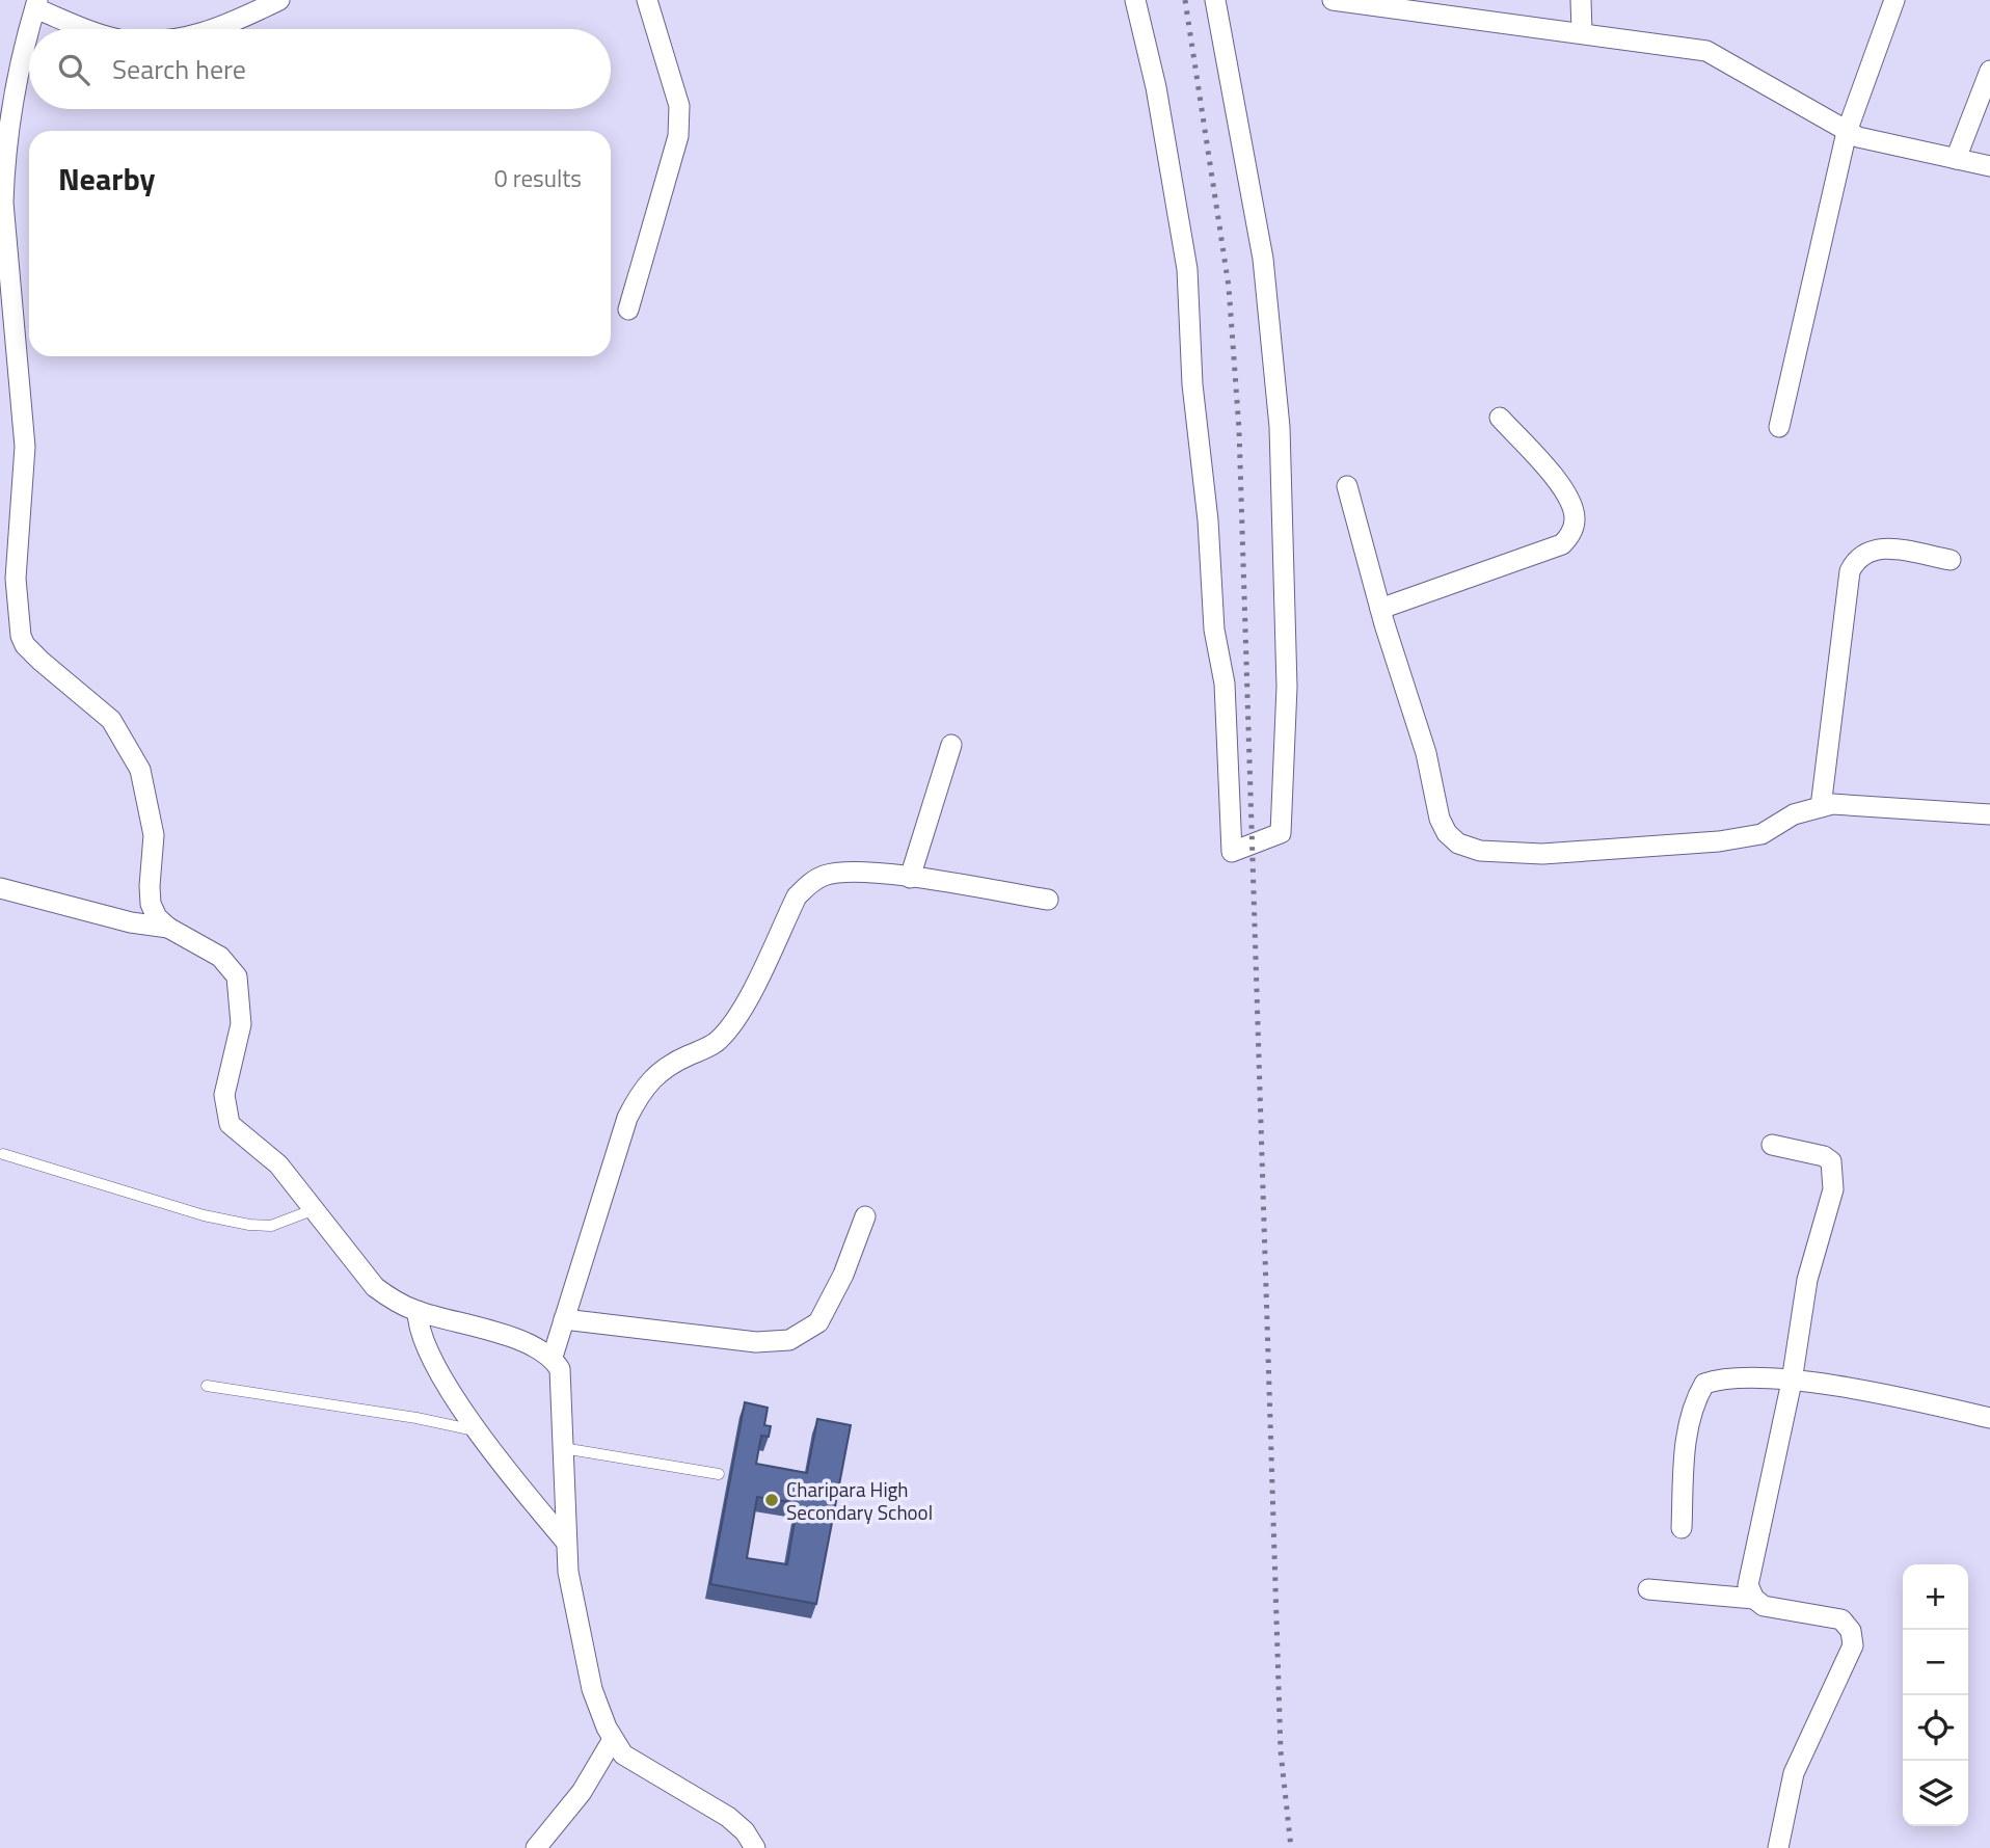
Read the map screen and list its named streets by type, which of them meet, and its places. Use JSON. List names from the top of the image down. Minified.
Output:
{"places":["Charipara High Secondary School"],"page":{"search":"Search here","heading":["Nearby","0 results"],"map_buttons":["+","−"]}}
